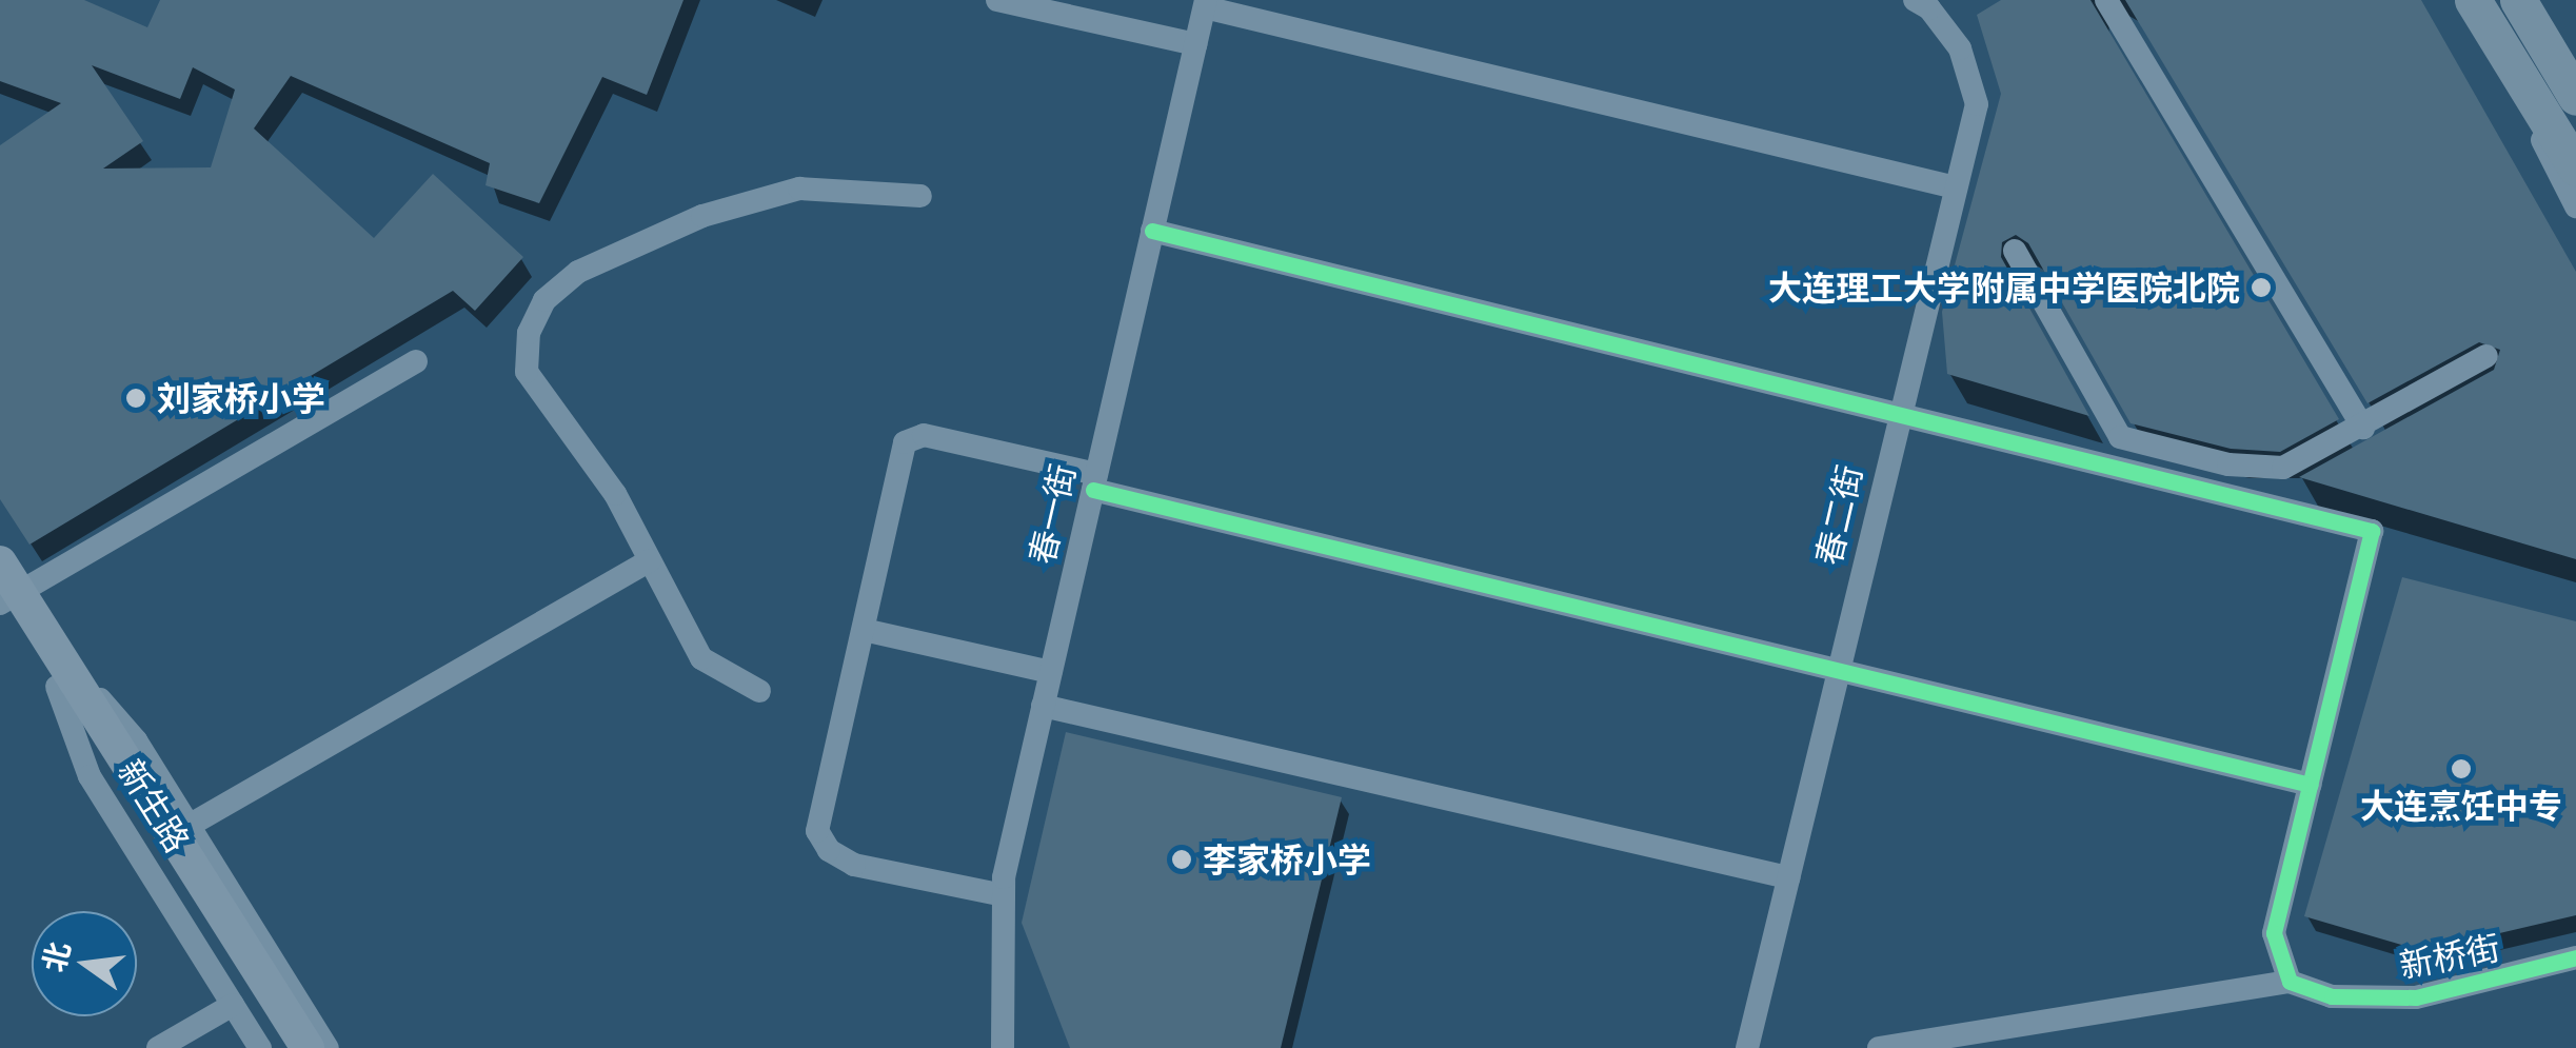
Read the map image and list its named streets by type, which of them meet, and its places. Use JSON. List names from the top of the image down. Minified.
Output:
{"streets":{"main road":["新生路"],"street":["春一街","春二街","新桥街"]},"places":["大连理工大学附属中学医院北院","刘家桥小学","大连烹饪中专","李家桥小学"],"north":"left"}
